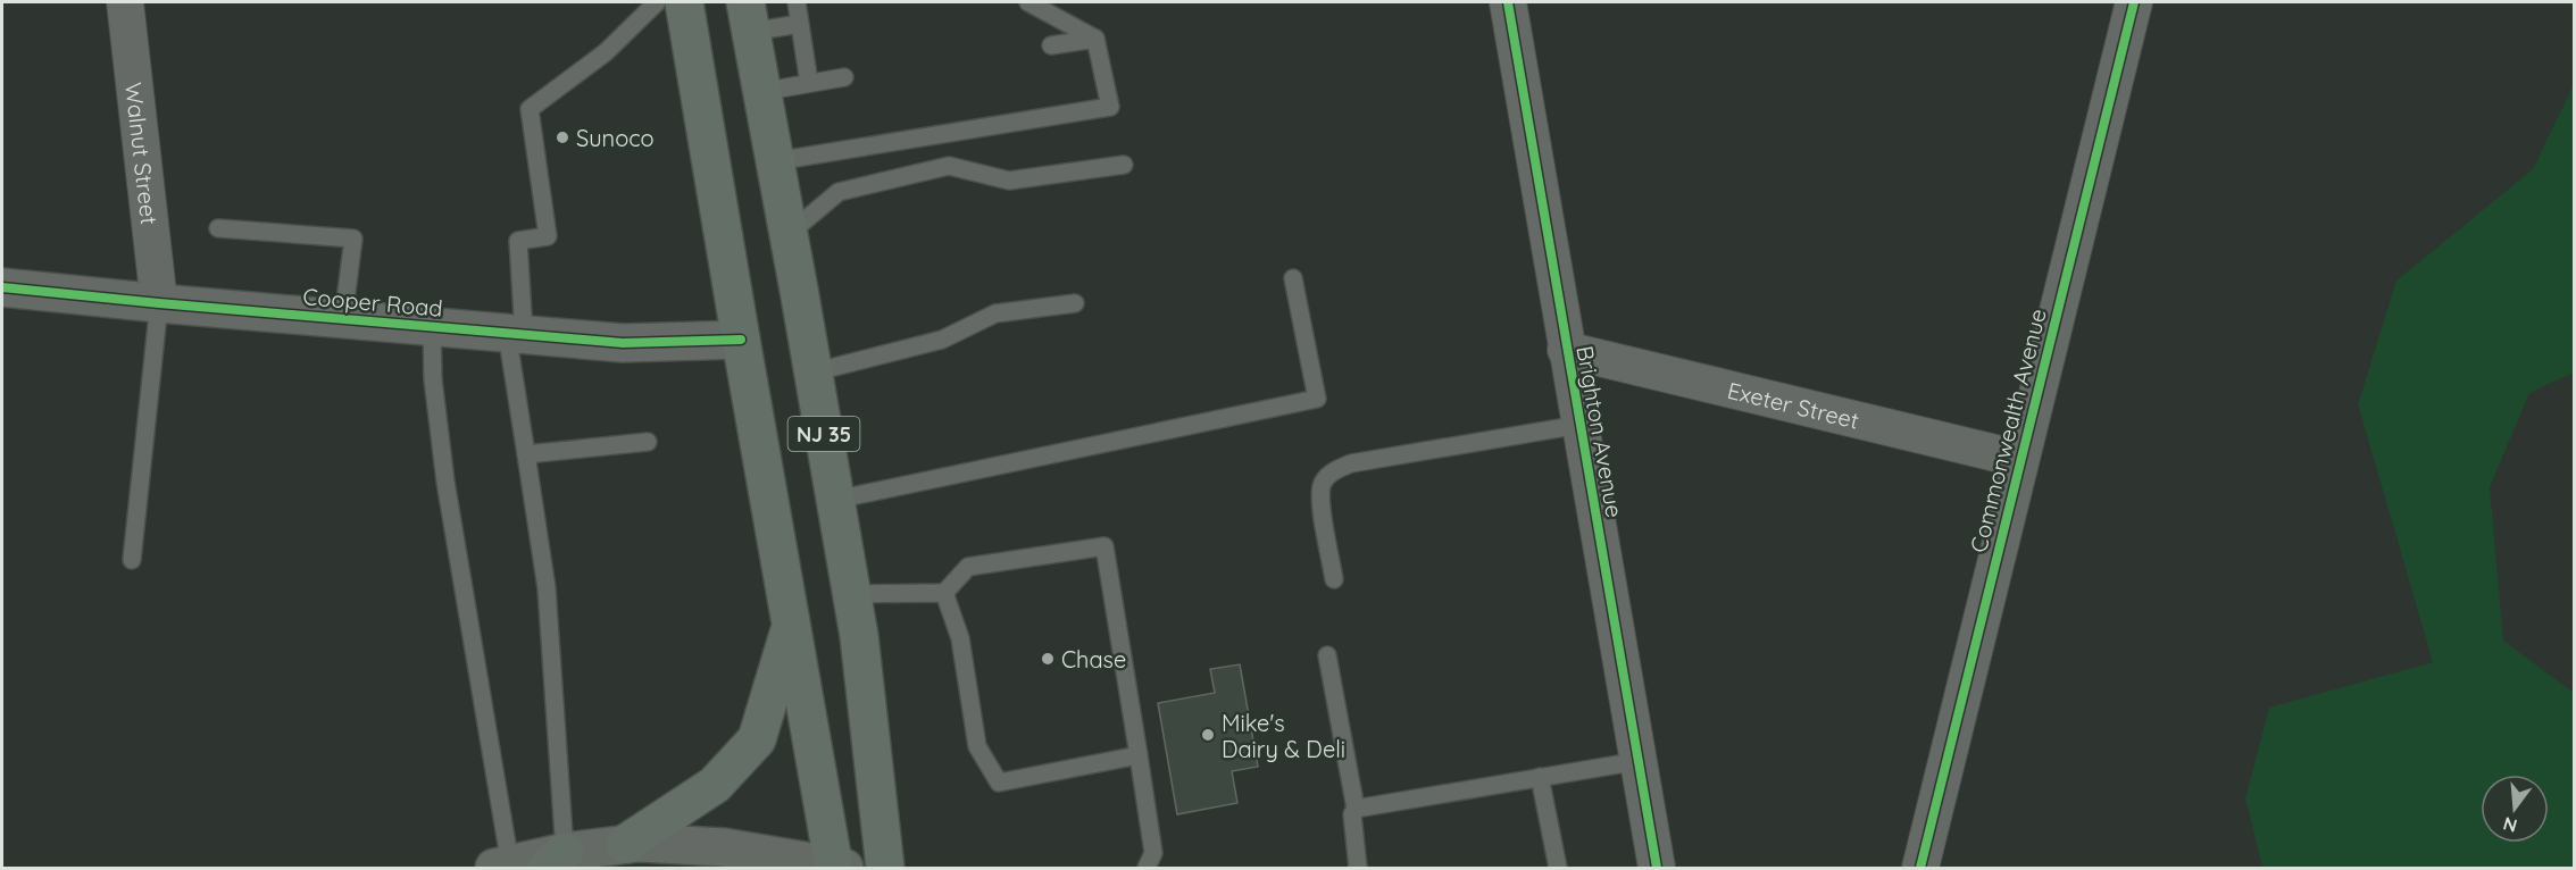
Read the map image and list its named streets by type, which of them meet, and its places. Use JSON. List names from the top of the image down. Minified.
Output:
{"streets":{"highway":["NJ 35"],"street":["Walnut Street","Cooper Road","Exeter Street","Commonwealth Avenue","Brighton Avenue"]},"crossings":[["Walnut Street","Cooper Road"],["Cooper Road","NJ 35"],["Exeter Street","Commonwealth Avenue"],["Exeter Street","Brighton Avenue"]],"places":["Sunoco","Chase","Mike's Dairy & Deli"],"north":"bottom"}
